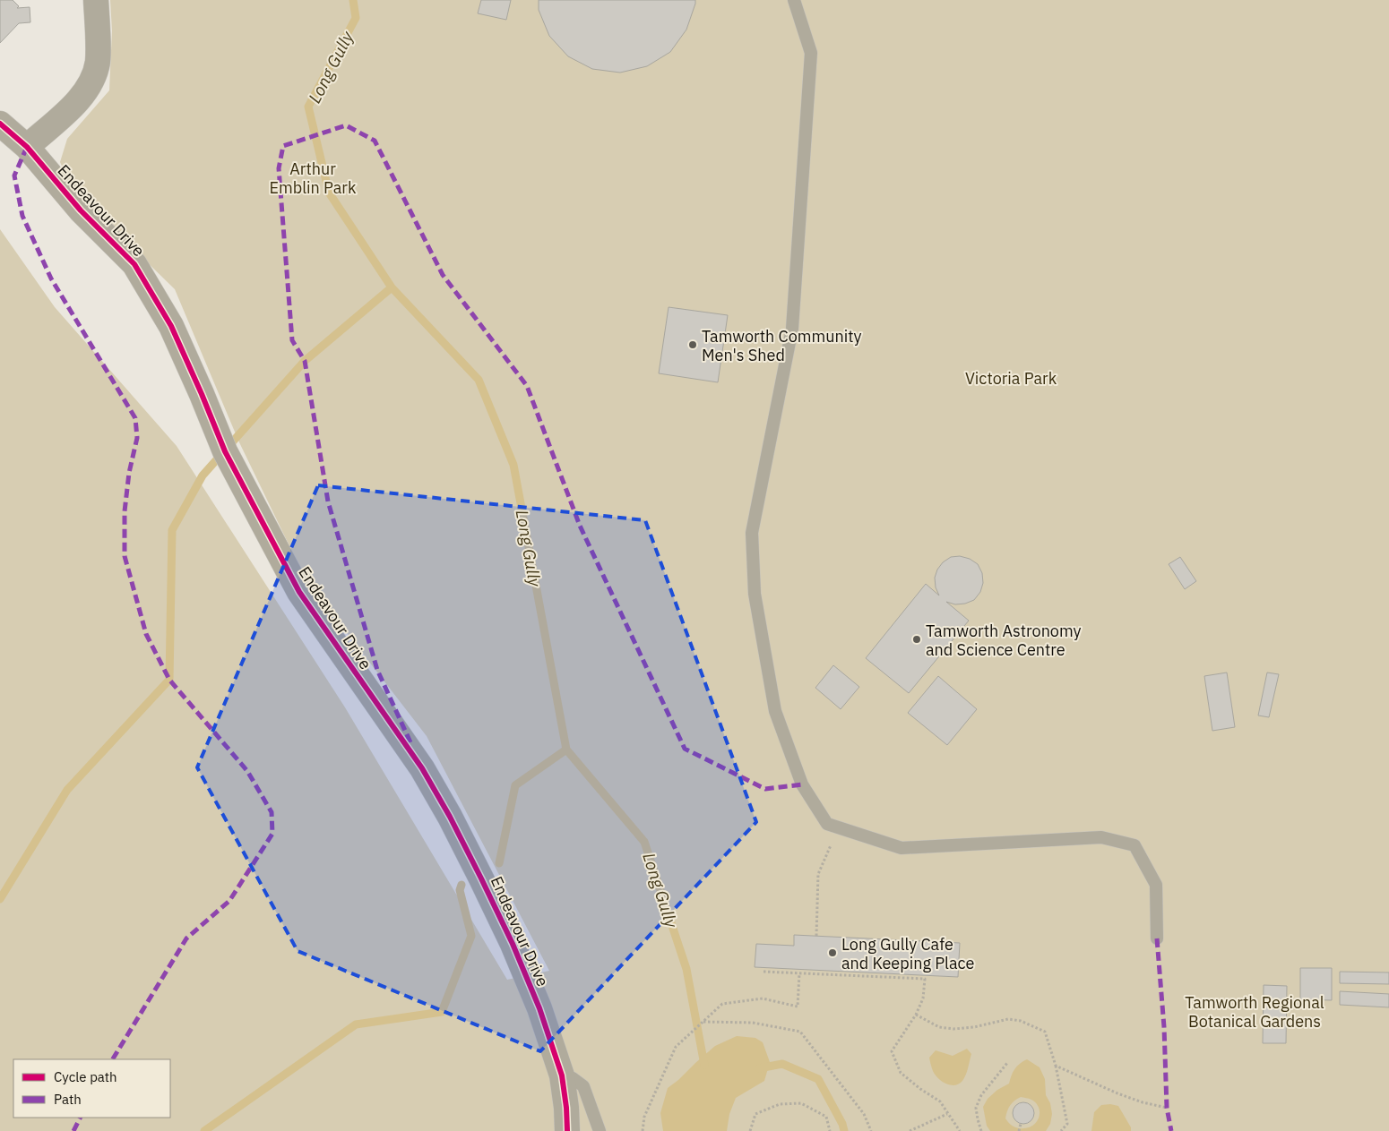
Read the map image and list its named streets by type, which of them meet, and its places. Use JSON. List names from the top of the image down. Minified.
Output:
{"streets":{"street":["Endeavour Drive"]},"water":["Long Gully"],"parks":["Arthur Emblin Park","Victoria Park","Tamworth Regional Botanical Gardens"],"places":["Tamworth Community Men's Shed","Tamworth Astronomy and Science Centre","Long Gully Cafe and Keeping Place"],"legend":["Cycle path","Path"]}
